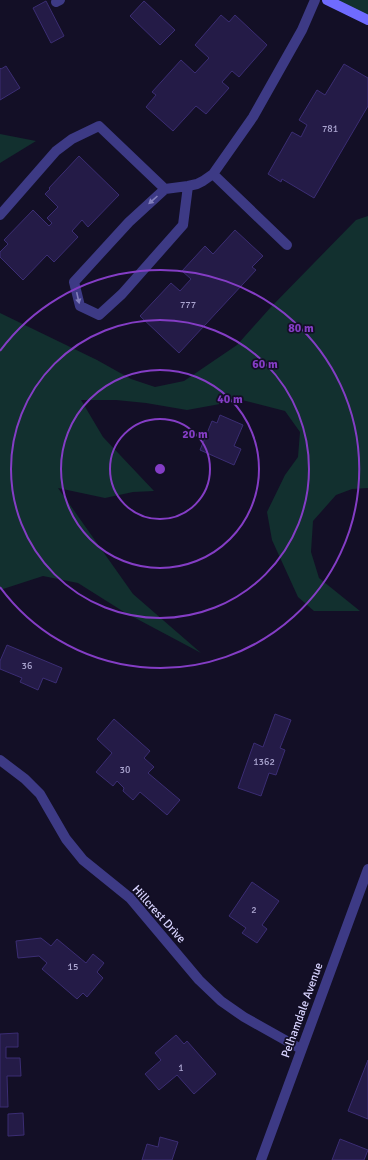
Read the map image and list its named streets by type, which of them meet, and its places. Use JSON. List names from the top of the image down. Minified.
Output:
{"streets":{"street":["Hillcrest Drive","Pelhamdale Avenue"]},"crossings":[["Hillcrest Drive","Pelhamdale Avenue"]],"house_numbers":["781","777","36","1362","30","2","15","1"],"rings":["80 m","60 m","40 m","20 m"]}
